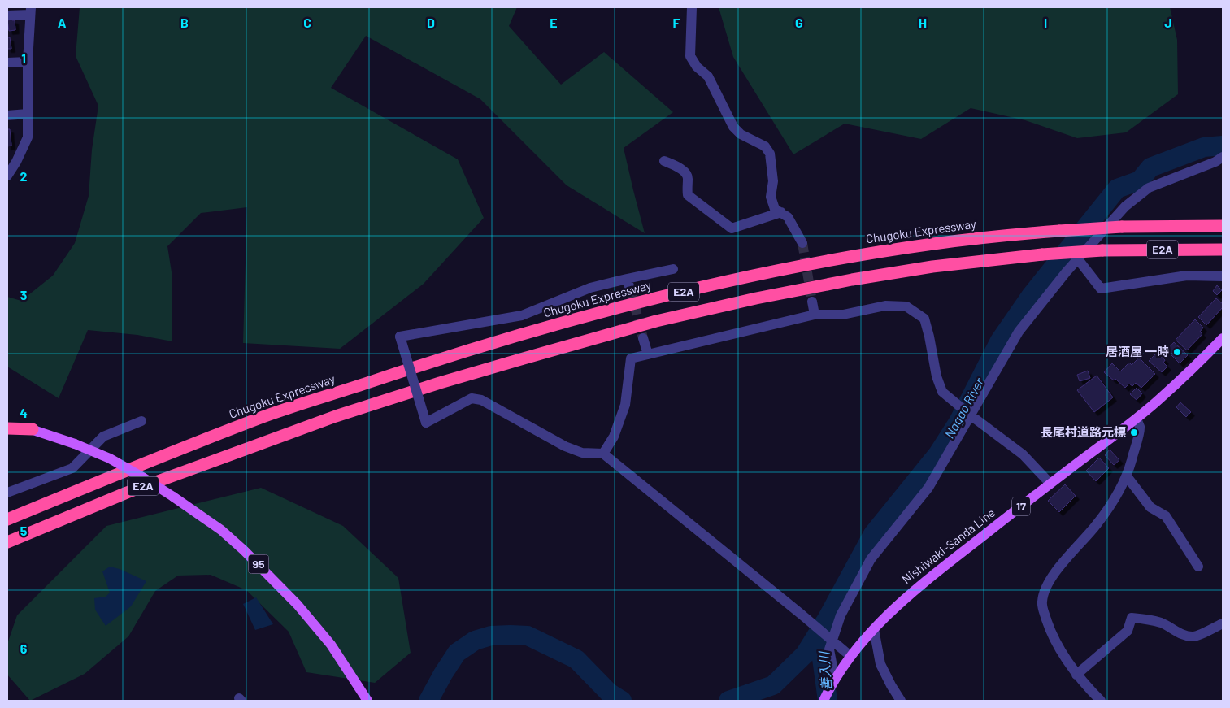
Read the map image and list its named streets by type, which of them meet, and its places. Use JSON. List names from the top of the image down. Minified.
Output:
{"streets":{"highway":["Chugoku Expressway","E2A"],"main road":["17","Nishiwaki-Sanda Line","95"]},"water":["Nagao River","善入川"],"places":["居酒屋 一時","長尾村道路元標"],"grid":{"columns":["A","B","C","D","E","F","G","H","I","J"],"rows":["1","2","3","4","5","6"]}}
